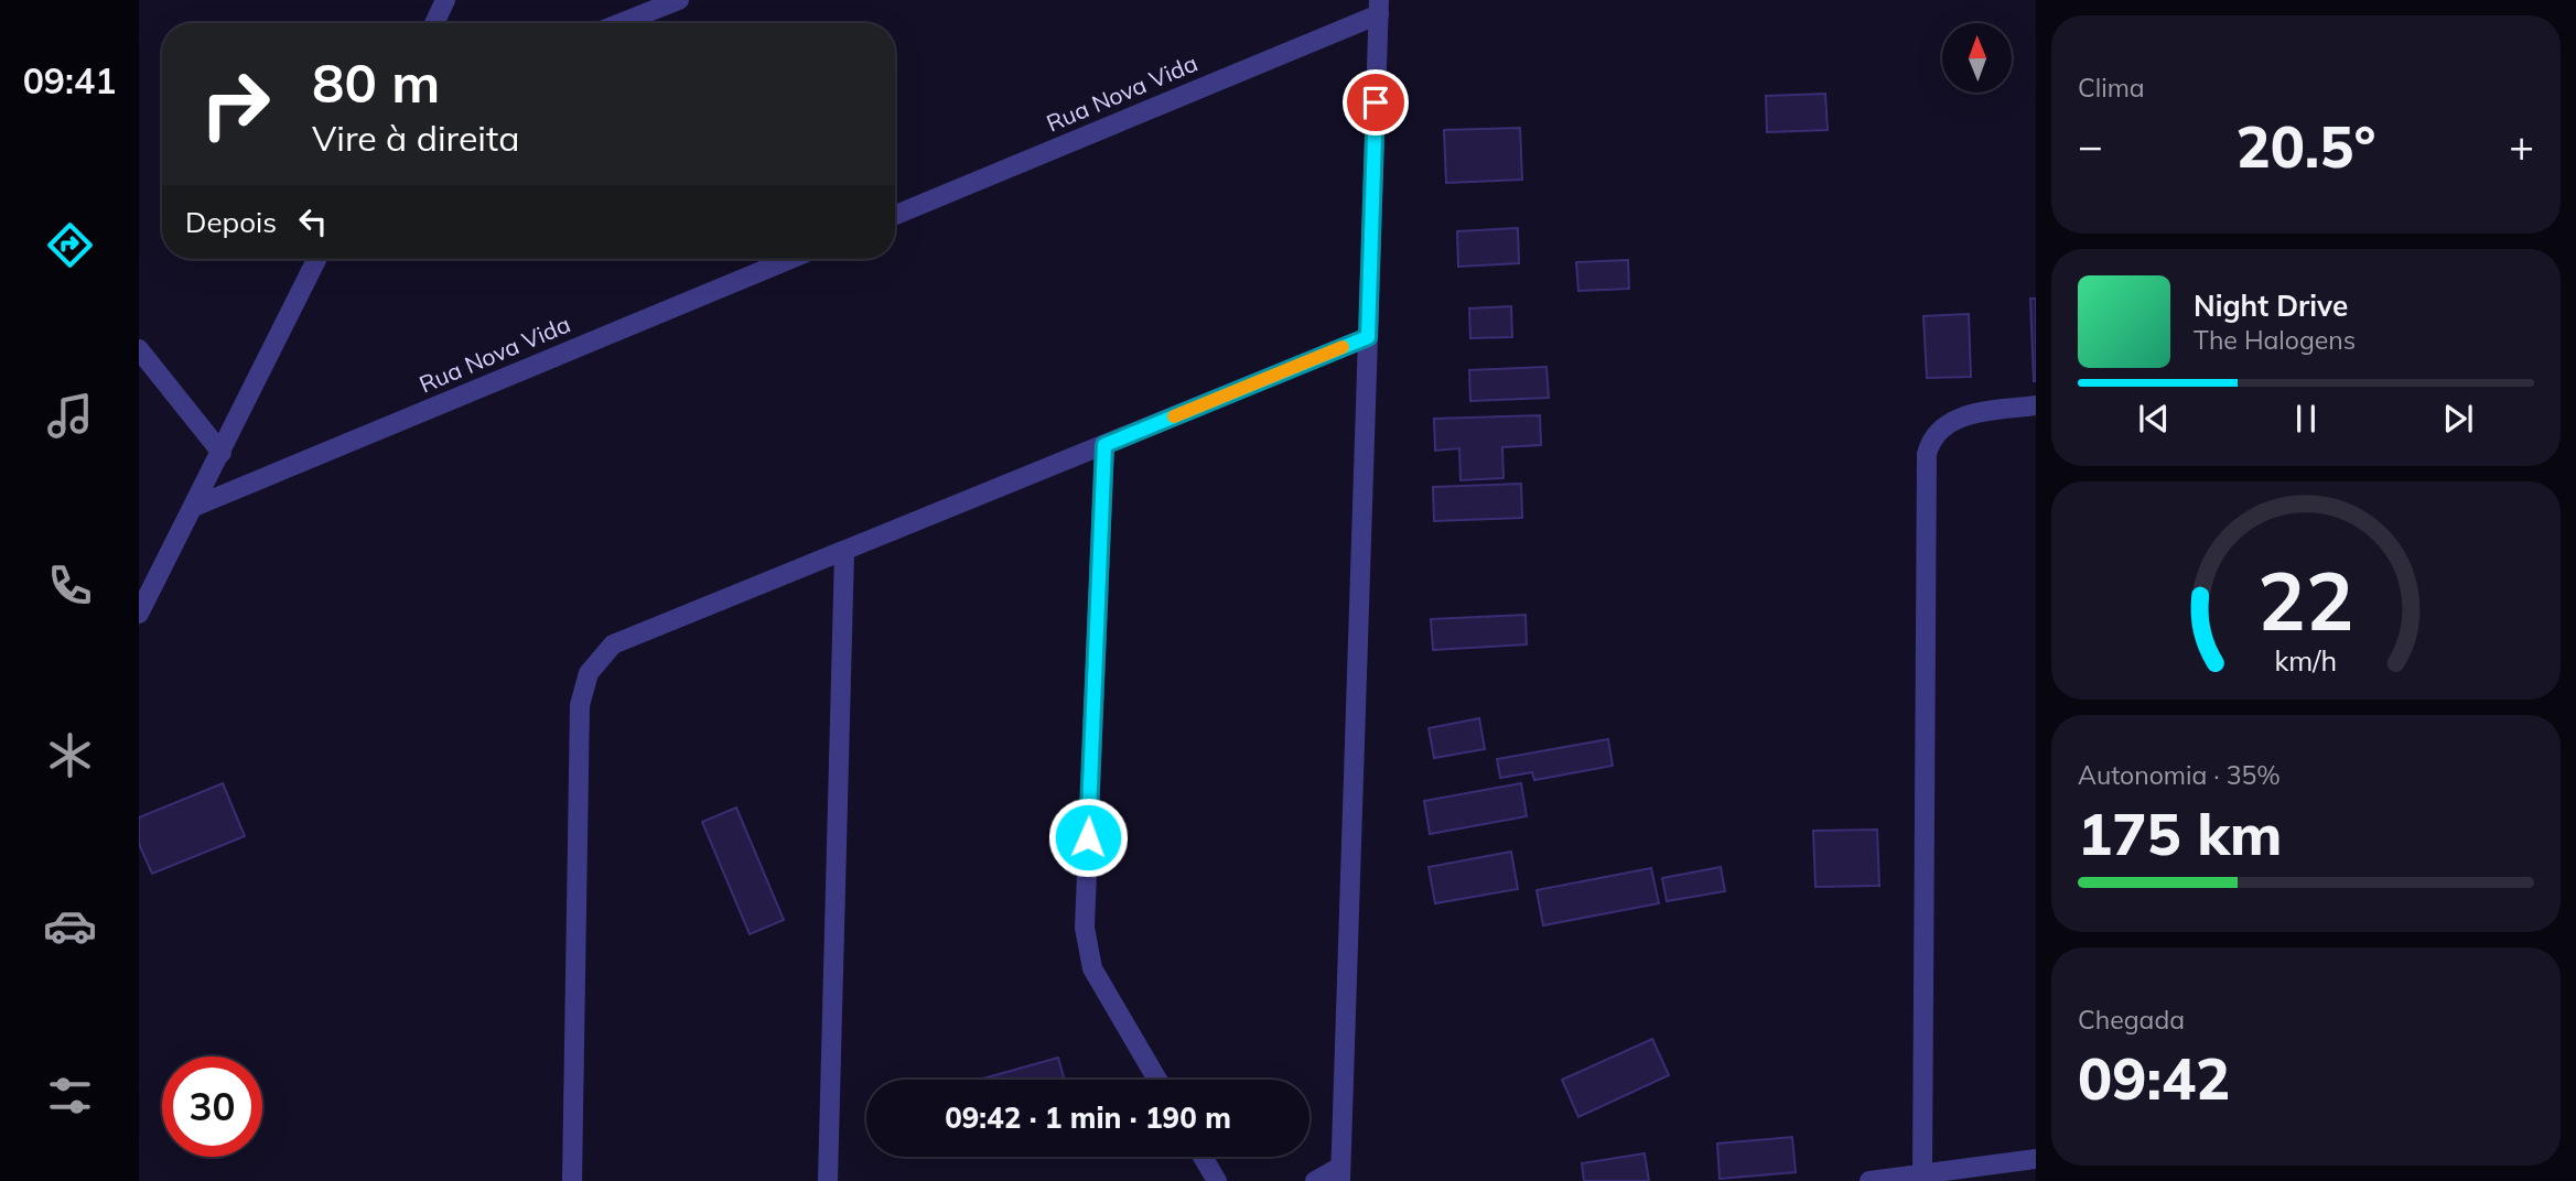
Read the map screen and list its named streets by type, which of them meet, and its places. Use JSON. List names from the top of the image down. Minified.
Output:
{"streets":{"street":["Rua Nova Vida"]},"north":"top","page":{"tabs":"09:41","tile":["Clima",["Autonomia · 35%","175 km"],["Chegada","09:42"]],"turn":["80 m","Vire à direita"],"heat":["−","20.5°","+"],"then":"Depois","song":["Night Drive","The Halogens"],"limit":"30","trip":"09:42 · 1 min · 190 m","gauge":["22","km/h"]}}
